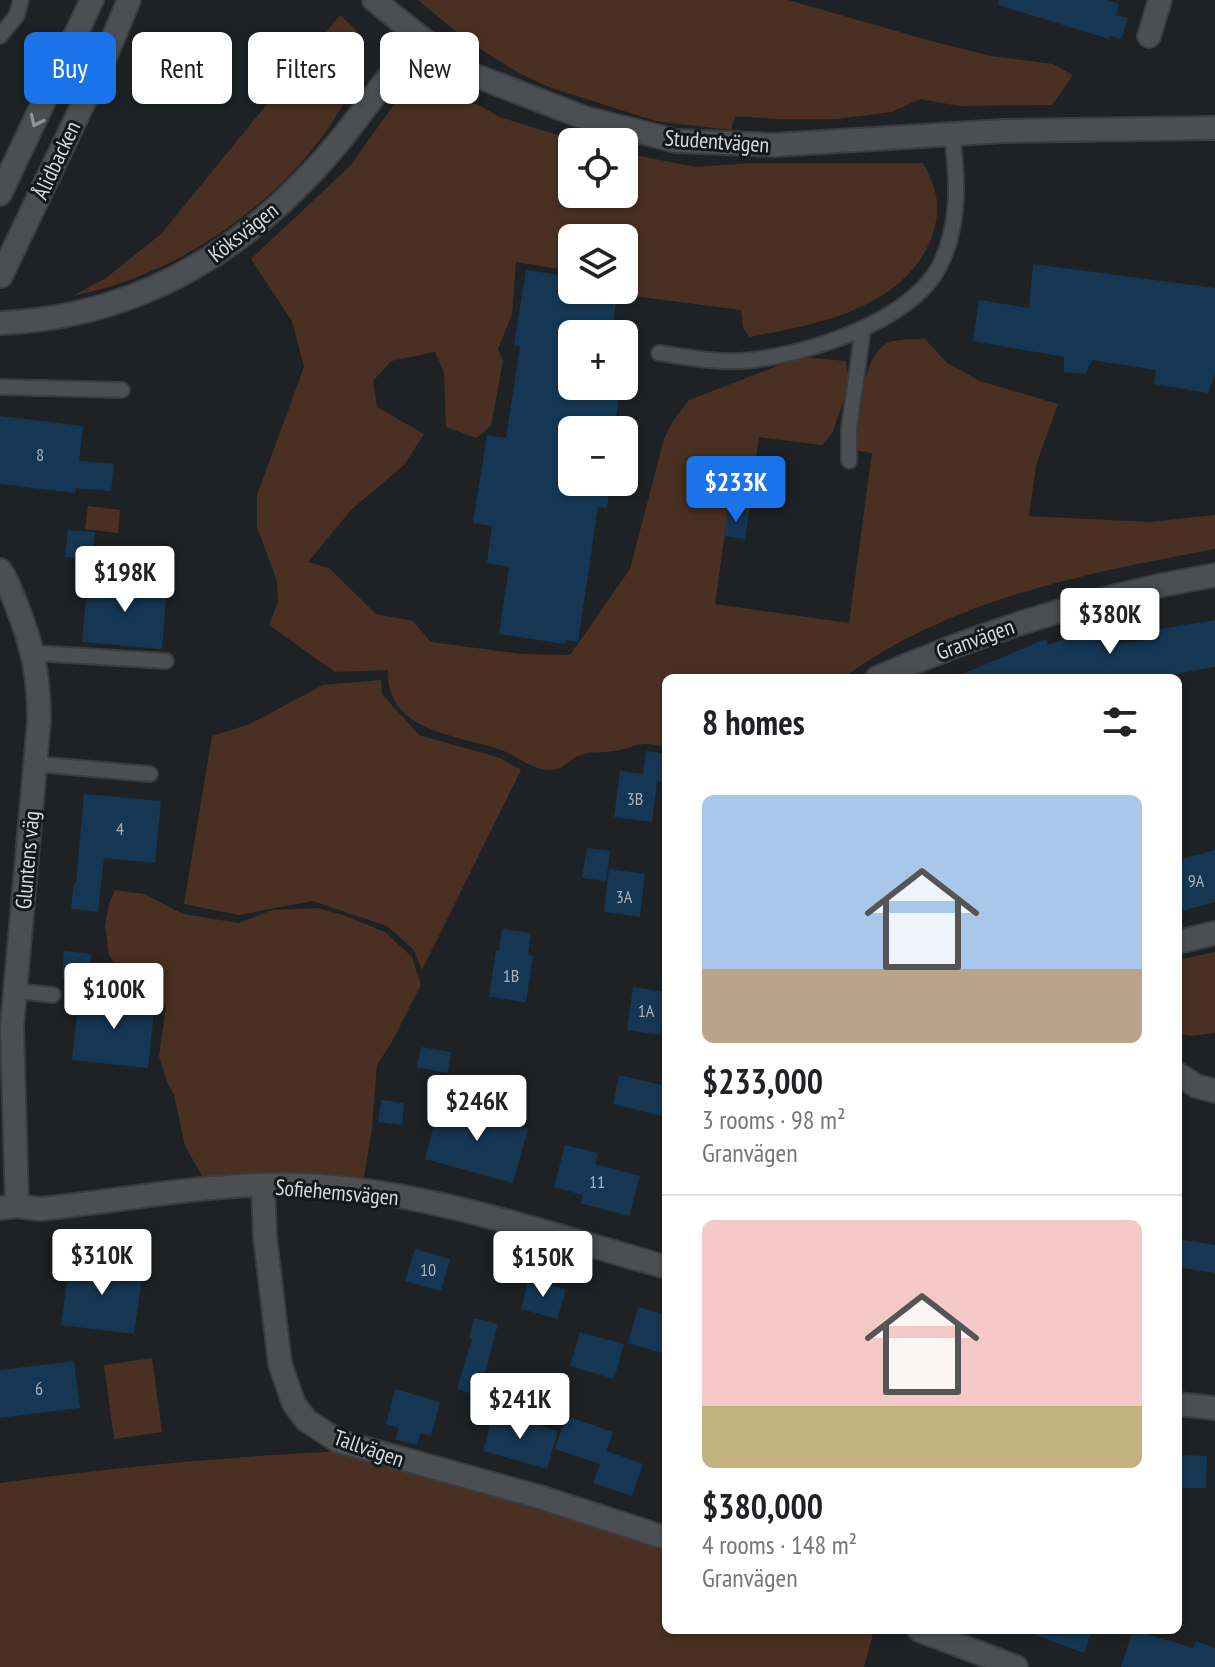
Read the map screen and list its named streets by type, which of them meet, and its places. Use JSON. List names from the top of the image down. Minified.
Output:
{"streets":{"street":["Studentvägen","Ålidbacken","Köksvägen","Granvägen","Gluntens väg","Sofiehemsvägen","Tallvägen"]},"crossings":[["Gluntens väg","Sofiehemsvägen"],["Sofiehemsvägen","Tallvägen"]],"house_numbers":["8","3B","4","9A","3A","1B","1A","11","10","6"],"page":{"chip":["Buy","Rent","Filters","New"],"map_buttons":["+","−"],"price":["$233K","$198K","$380K","$100K","$246K","$310K","$150K","$241K"],"heading":"8 homes","list":[{"name":"$233,000","note":"3 rooms · 98 m² · Granvägen"},{"name":"$380,000","note":"4 rooms · 148 m² · Granvägen"}]}}
